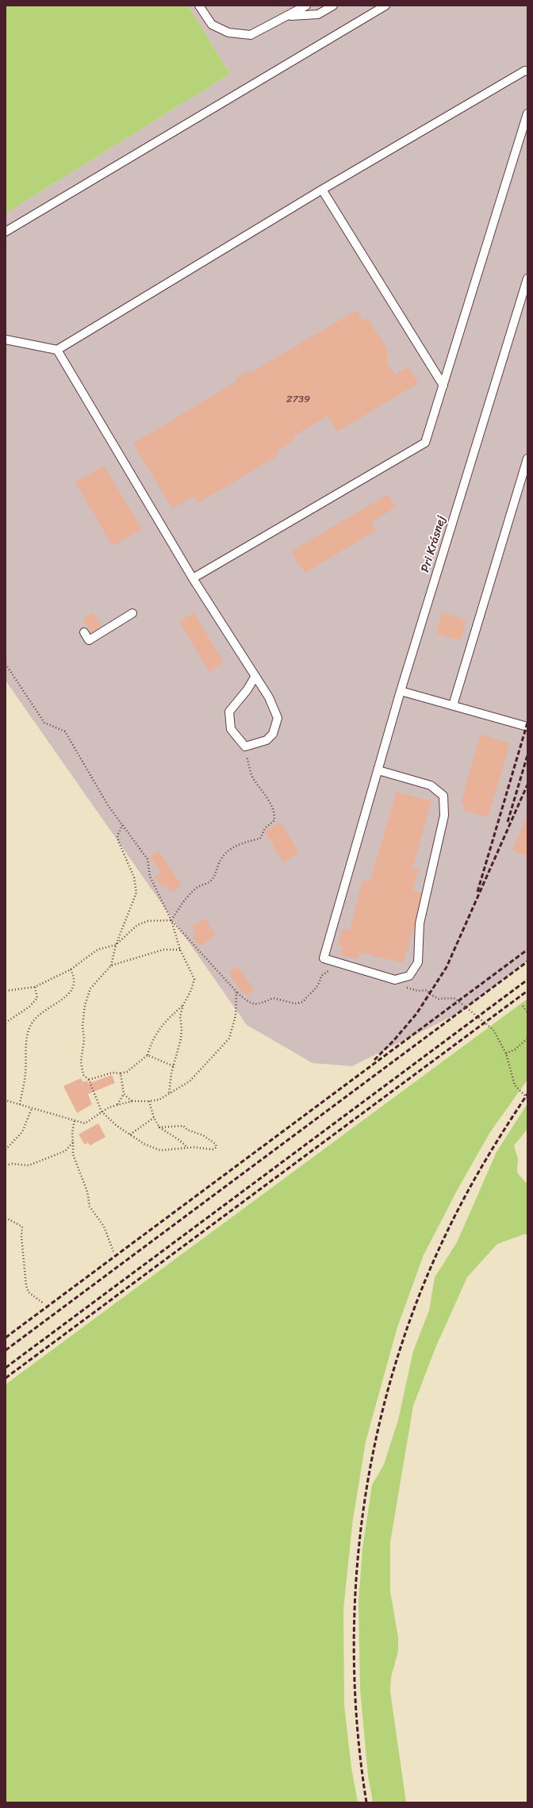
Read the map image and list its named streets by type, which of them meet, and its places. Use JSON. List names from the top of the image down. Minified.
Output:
{"streets":{"lane":["Pri Krásnej"]},"house_numbers":["2739"]}
